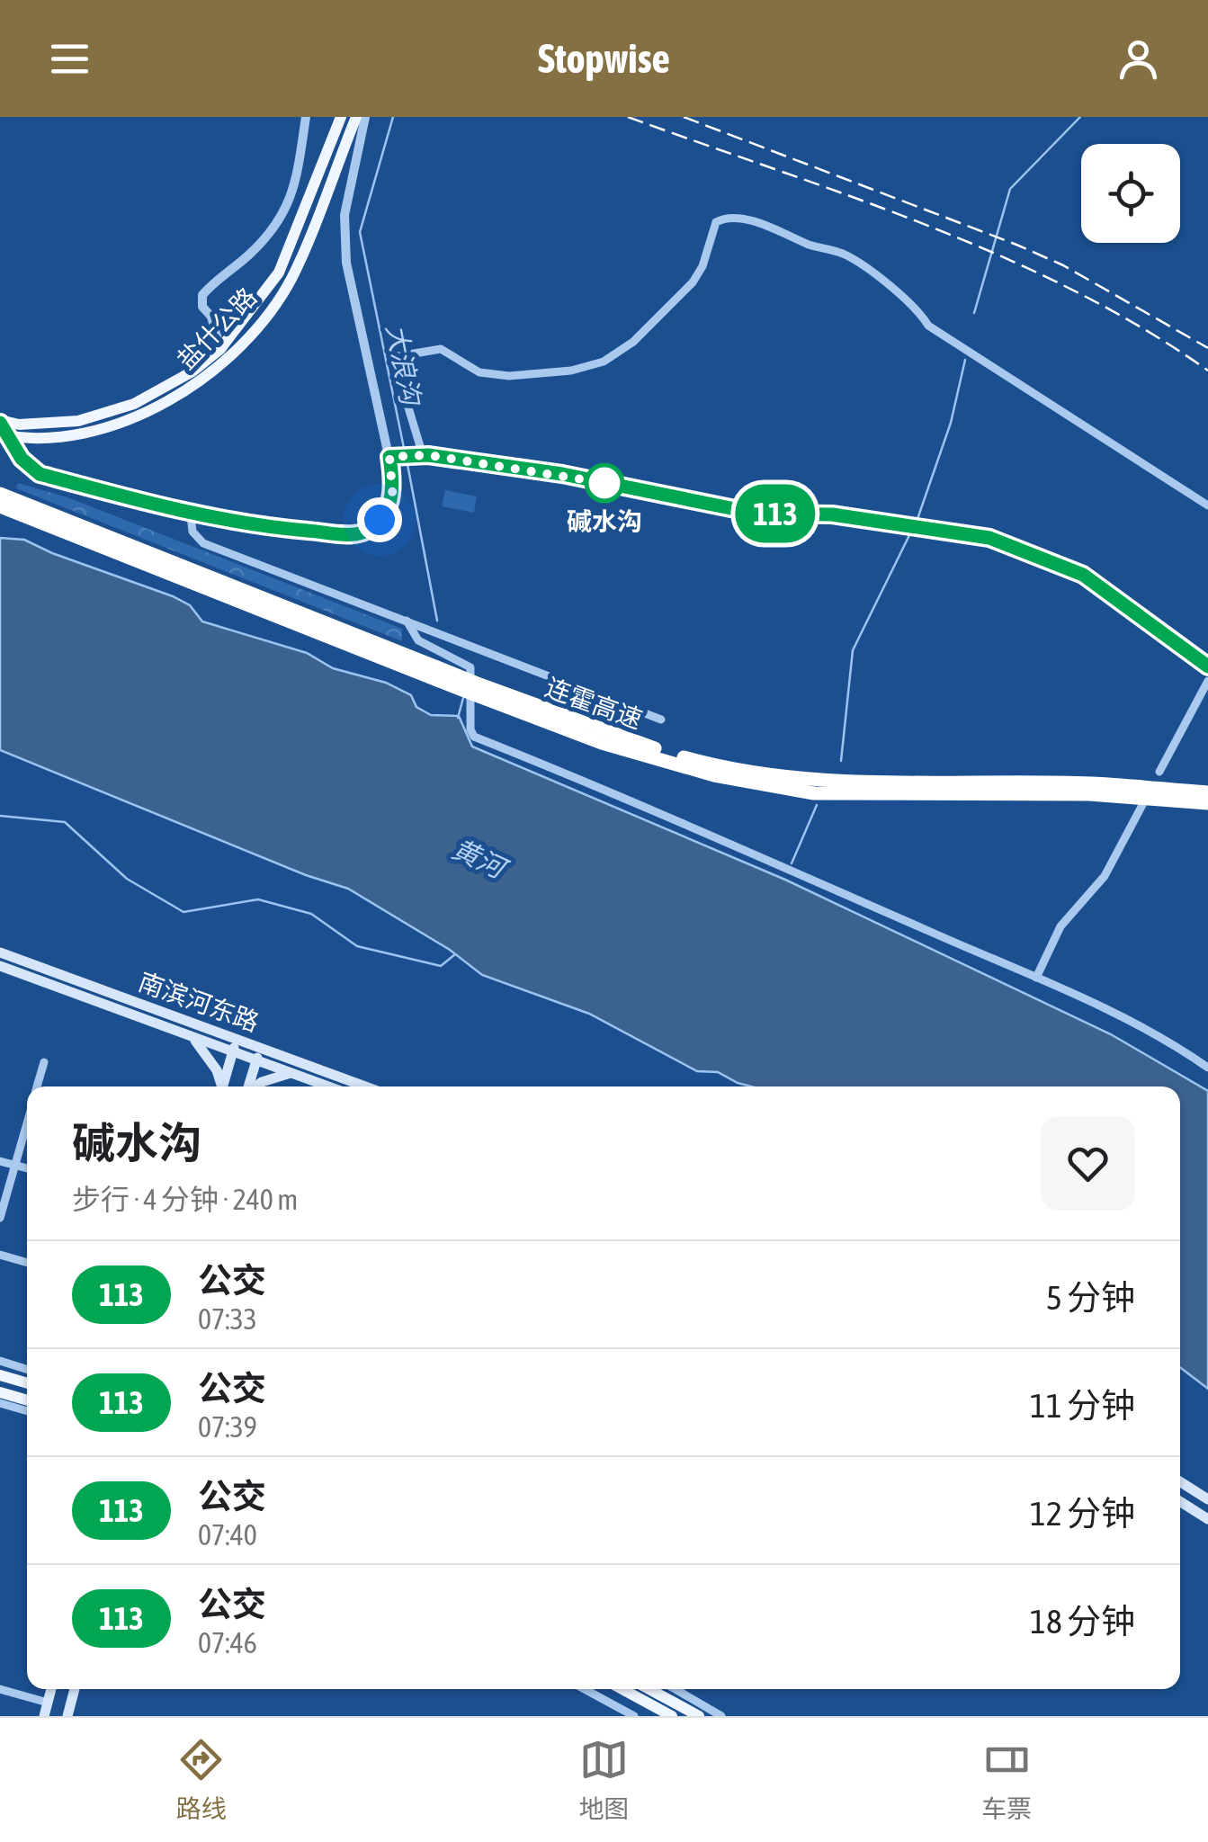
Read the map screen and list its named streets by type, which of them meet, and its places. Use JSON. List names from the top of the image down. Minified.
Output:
{"streets":{"highway":["连霍高速"],"main road":["盐什公路","南滨河东路"]},"water":["大浪沟","黄河"],"places":["碱水沟"],"lines":["bus line 113"],"page":{"header":"Stopwise","on_map":"113","heading":["碱水沟","步行 · 4 分钟 · 240 m"],"list":[{"mark":"113","name":"公交","note":"07:33","value":"5 分钟"},{"mark":"113","name":"公交","note":"07:39","value":"11 分钟"},{"mark":"113","name":"公交","note":"07:40","value":"12 分钟"},{"mark":"113","name":"公交","note":"07:46","value":"18 分钟"}],"tabs":["路线","地图","车票"]}}
